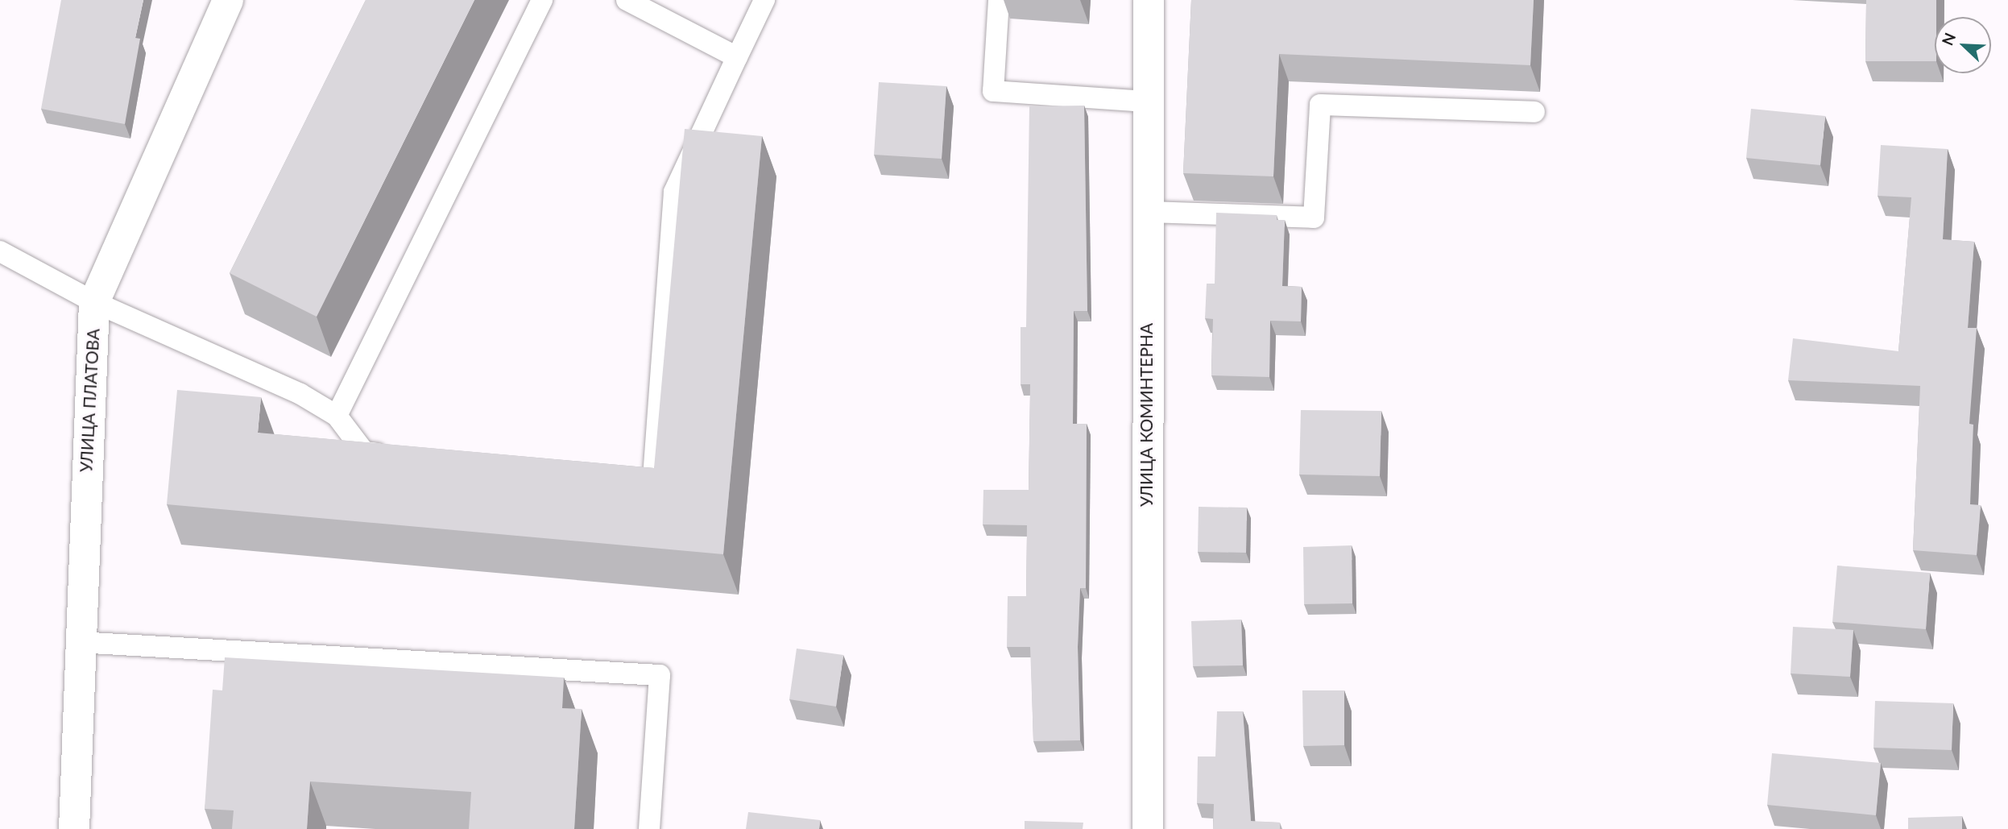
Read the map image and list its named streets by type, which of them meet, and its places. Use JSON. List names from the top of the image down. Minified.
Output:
{"streets":{"street":["УЛИЦА ПЛАТОВА","УЛИЦА КОМИНТЕРНА"]},"north":"top left"}
